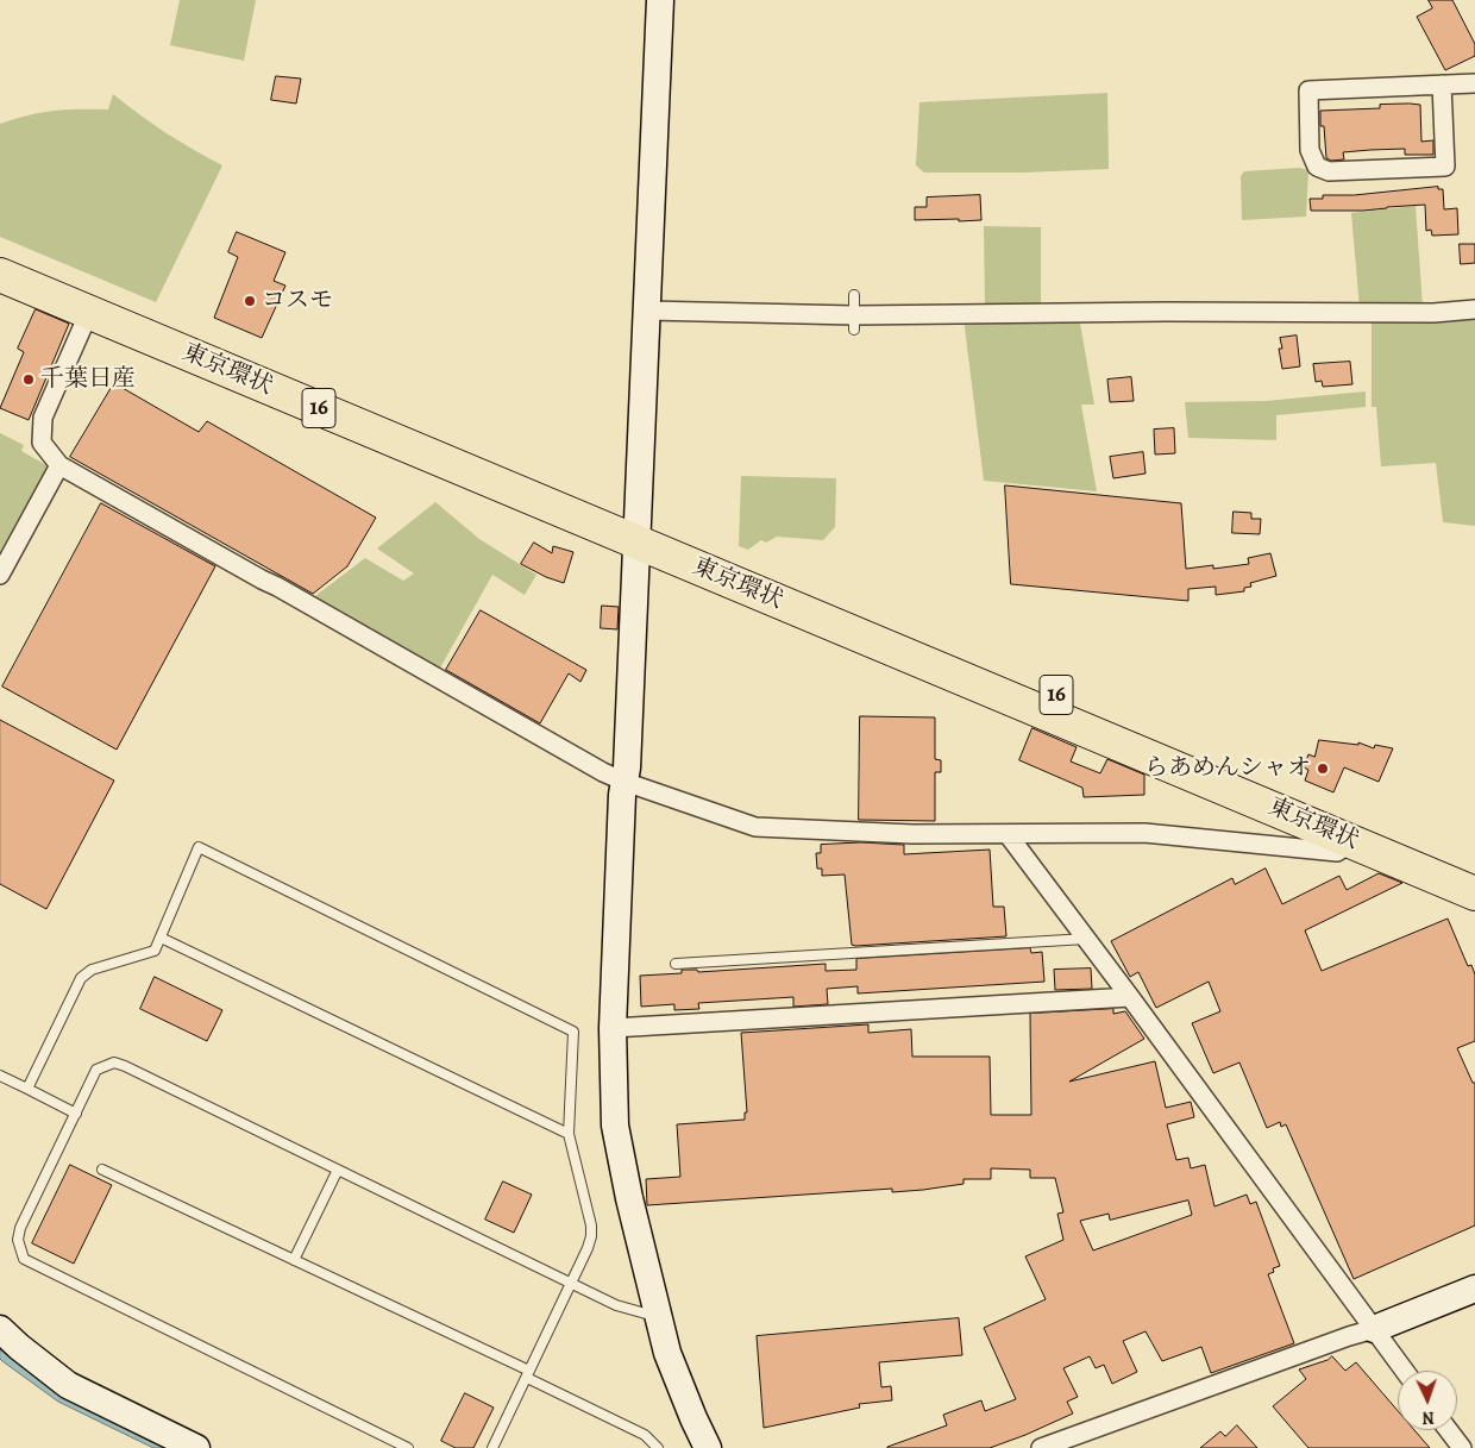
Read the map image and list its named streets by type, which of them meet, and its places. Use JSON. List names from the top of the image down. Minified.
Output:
{"streets":{"highway":["東京環状","16"]},"places":["コスモ","千葉日産","らあめんシャオ"],"north":"bottom"}
